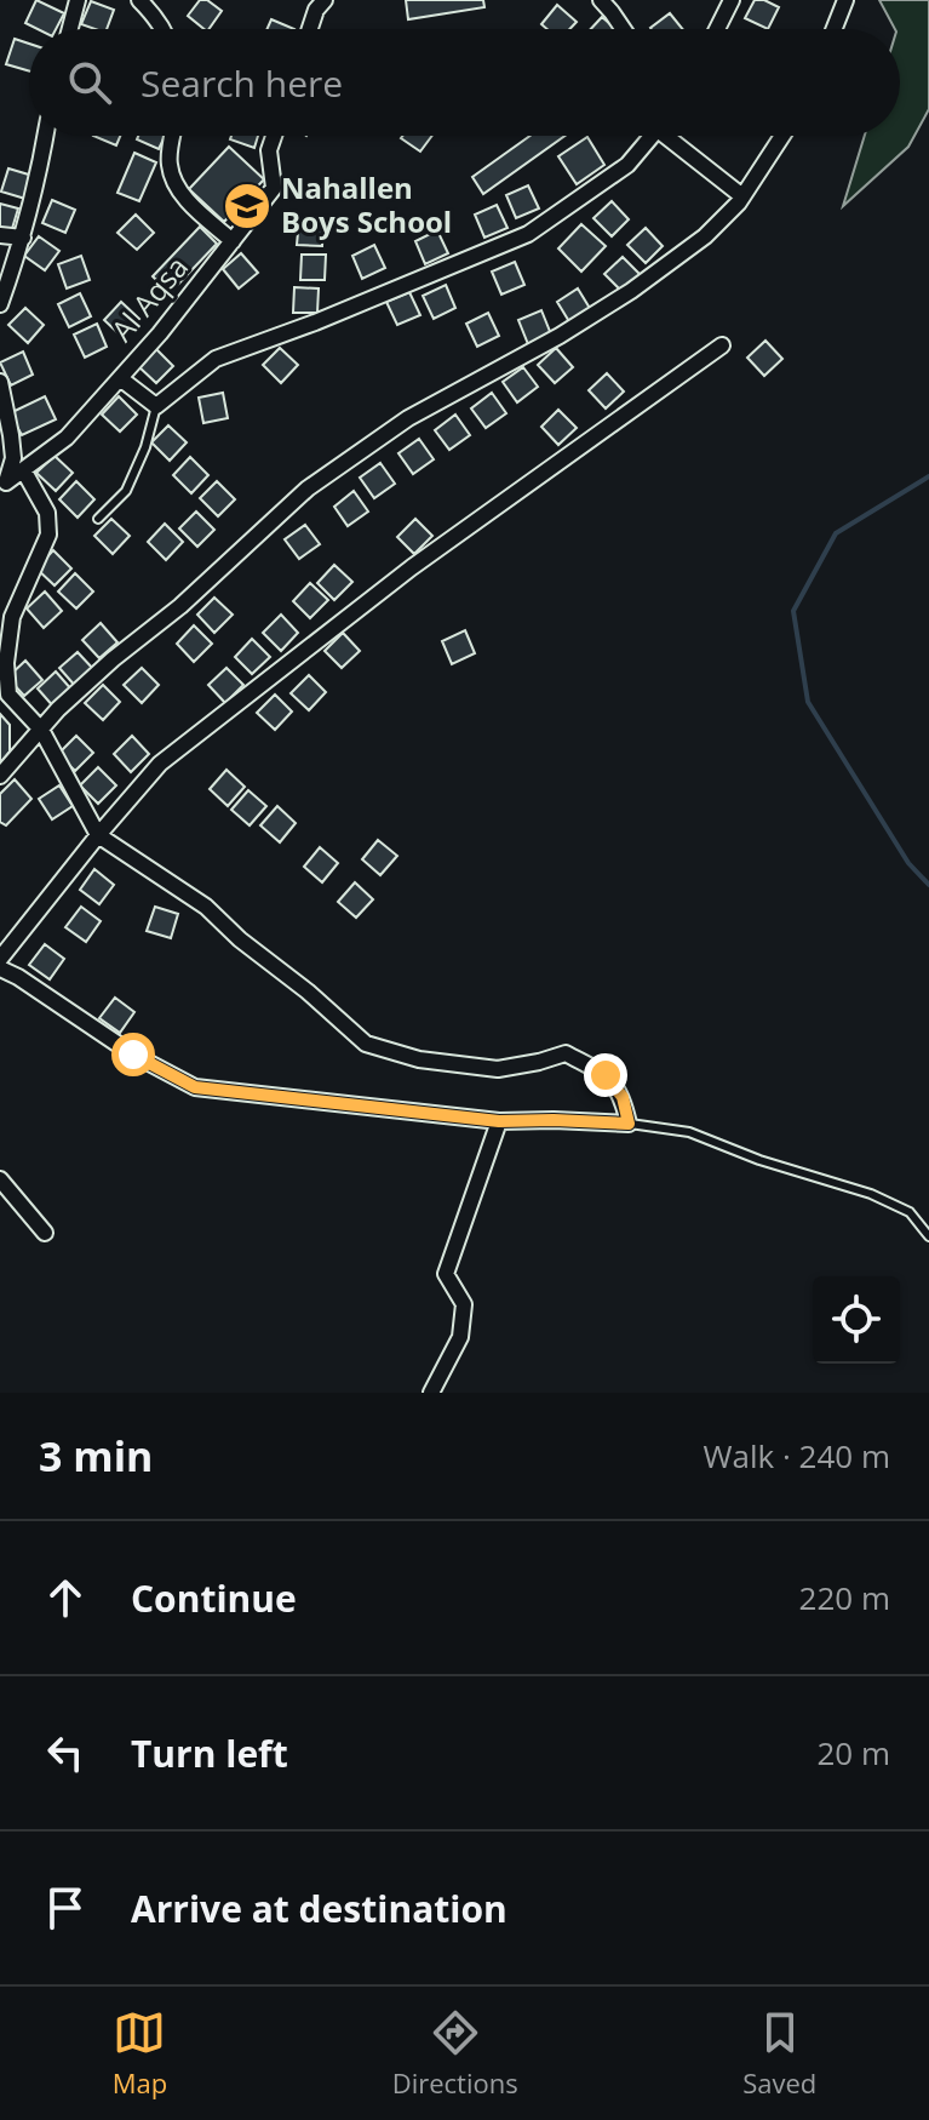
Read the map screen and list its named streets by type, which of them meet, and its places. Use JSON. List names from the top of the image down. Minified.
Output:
{"streets":{"street":["Al Aqsa"]},"places":{"school or university":["Nahallen Boys School"]},"page":{"search":"Search here","heading":["3 min","Walk · 240 m"],"list":[["Continue","220 m"],["Turn left","20 m"],"Arrive at destination"],"nav":["Map","Directions","Saved"]}}
